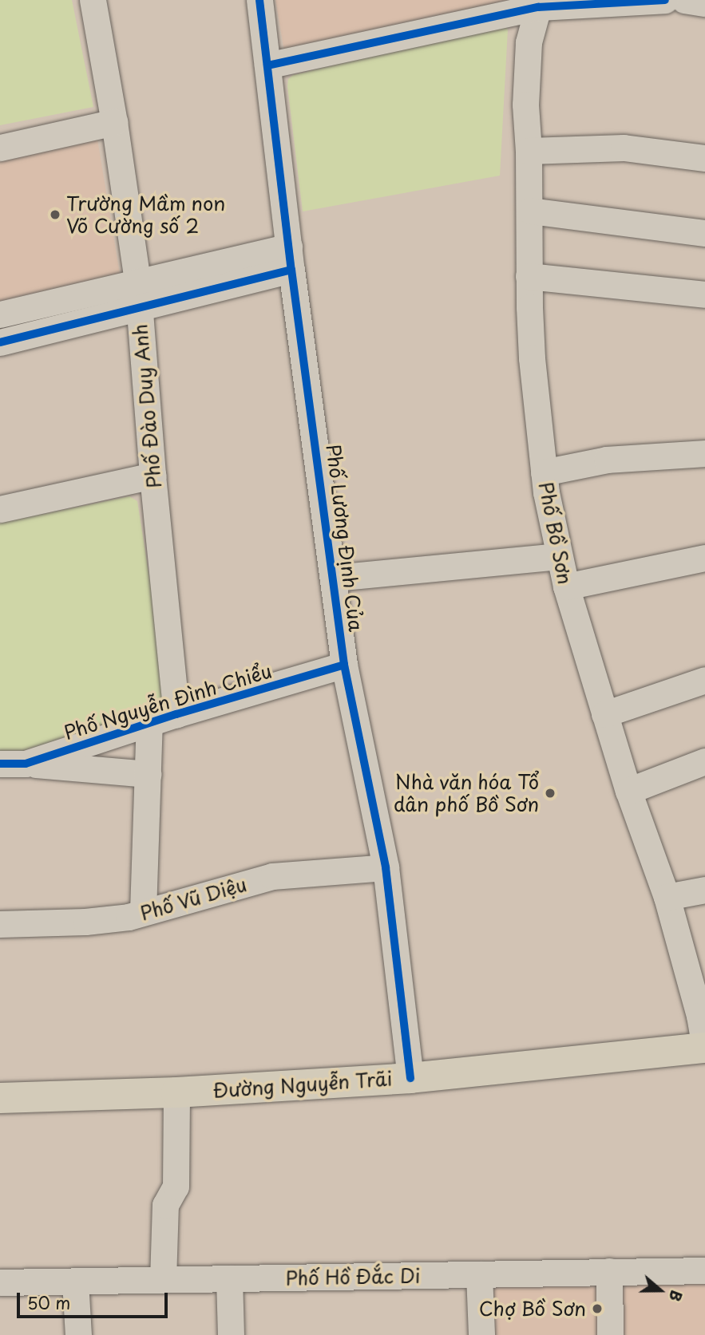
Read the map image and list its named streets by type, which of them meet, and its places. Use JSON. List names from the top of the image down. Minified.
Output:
{"streets":{"highway":["Đường Nguyễn Trãi"],"street":["Phố Đào Duy Anh","Phố Bồ Sơn","Phố Lương Định Của","Phố Nguyễn Đình Chiểu","Phố Vũ Diệu","Phố Hồ Đắc Di"]},"crossings":[["Phố Đào Duy Anh","Phố Nguyễn Đình Chiểu"],["Phố Bồ Sơn","Đường Nguyễn Trãi"],["Phố Lương Định Của","Phố Nguyễn Đình Chiểu"],["Phố Lương Định Của","Phố Vũ Diệu"],["Phố Lương Định Của","Đường Nguyễn Trãi"]],"places":["Trường Mầm non Võ Cường số 2","Nhà văn hóa Tổ dân phố Bồ Sơn","Chợ Bồ Sơn"],"scale_bar":"50 m","north":"right"}
